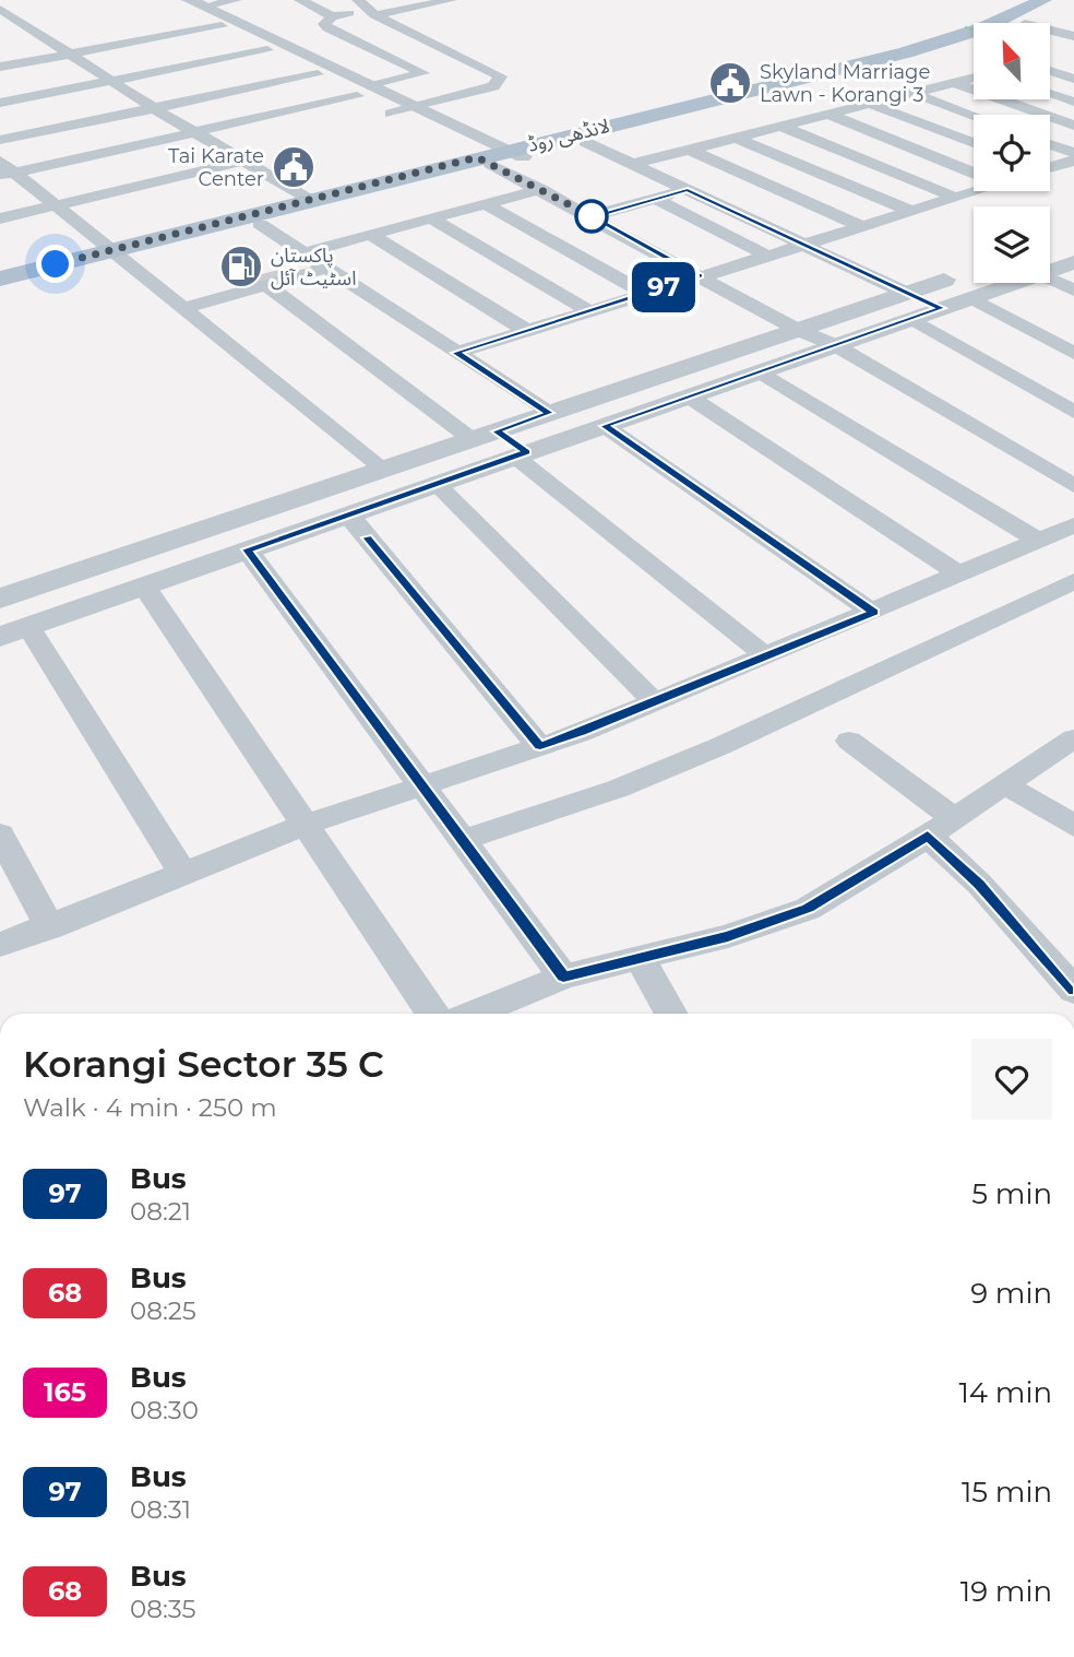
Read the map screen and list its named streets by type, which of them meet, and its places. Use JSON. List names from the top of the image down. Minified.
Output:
{"streets":{"main road":["لانڈھی روڈ"]},"places":{"public building":["Skyland Marriage Lawn - Korangi 3","Tai Karate Center"],"fuel station":["پاکستان اسٹیٹ آئل"]},"lines":["bus line 97"],"north":"top left","page":{"on_map":"97","heading":["Korangi Sector 35 C","Walk · 4 min · 250 m"],"list":[{"mark":"97","name":"Bus","note":"08:21","value":"5 min"},{"mark":"68","name":"Bus","note":"08:25","value":"9 min"},{"mark":"165","name":"Bus","note":"08:30","value":"14 min"},{"mark":"97","name":"Bus","note":"08:31","value":"15 min"},{"mark":"68","name":"Bus","note":"08:35","value":"19 min"}]}}
